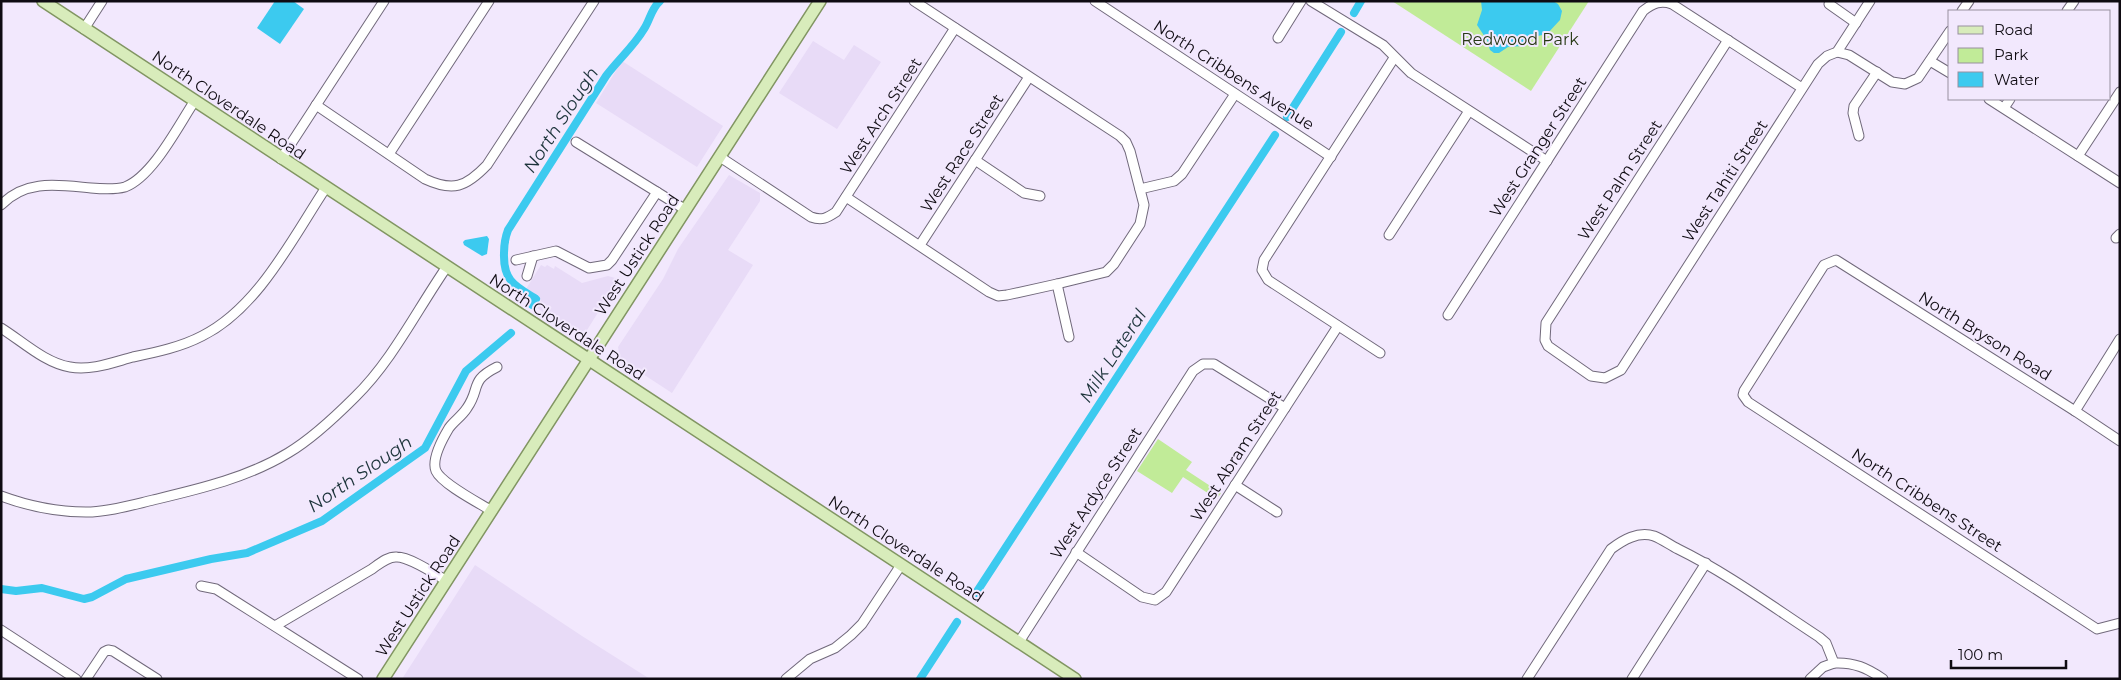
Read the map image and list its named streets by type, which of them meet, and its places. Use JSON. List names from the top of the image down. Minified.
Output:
{"streets":{"main road":["North Cloverdale Road","West Ustick Road"],"street":["North Cribbens Avenue","West Arch Street","West Granger Street","West Race Street","West Palm Street","West Tahiti Street","North Bryson Road","West Abram Street","West Ardyce Street","North Cribbens Street"]},"crossings":[["North Cloverdale Road","West Ustick Road"],["North Cloverdale Road","West Ardyce Street"],["West Arch Street","West Ustick Road"],["West Palm Street","West Tahiti Street"],["North Bryson Road","North Cribbens Street"],["West Abram Street","West Ardyce Street"]],"water":["North Slough","Milk Lateral"],"parks":["Redwood Park"],"legend":["Road","Park","Water"],"scale_bar":"100 m"}
